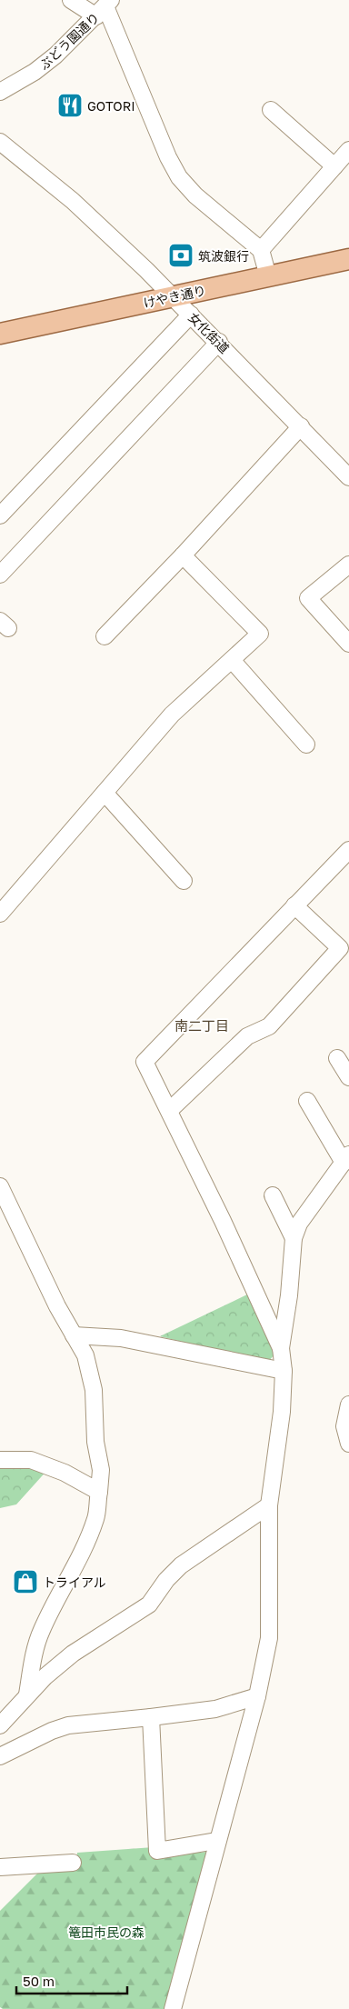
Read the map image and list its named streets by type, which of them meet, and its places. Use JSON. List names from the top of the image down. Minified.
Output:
{"streets":{"main road":["けやき通り"],"street":["ぶどう園通り","女化街道"]},"crossings":[["けやき通り","女化街道"]],"districts":["南二丁目"],"parks":["篭田市民の森"],"places":{"restaurant":["GOTORI"],"bank":["筑波銀行"],"shop":["トライアル"]},"scale_bar":"50 m"}
